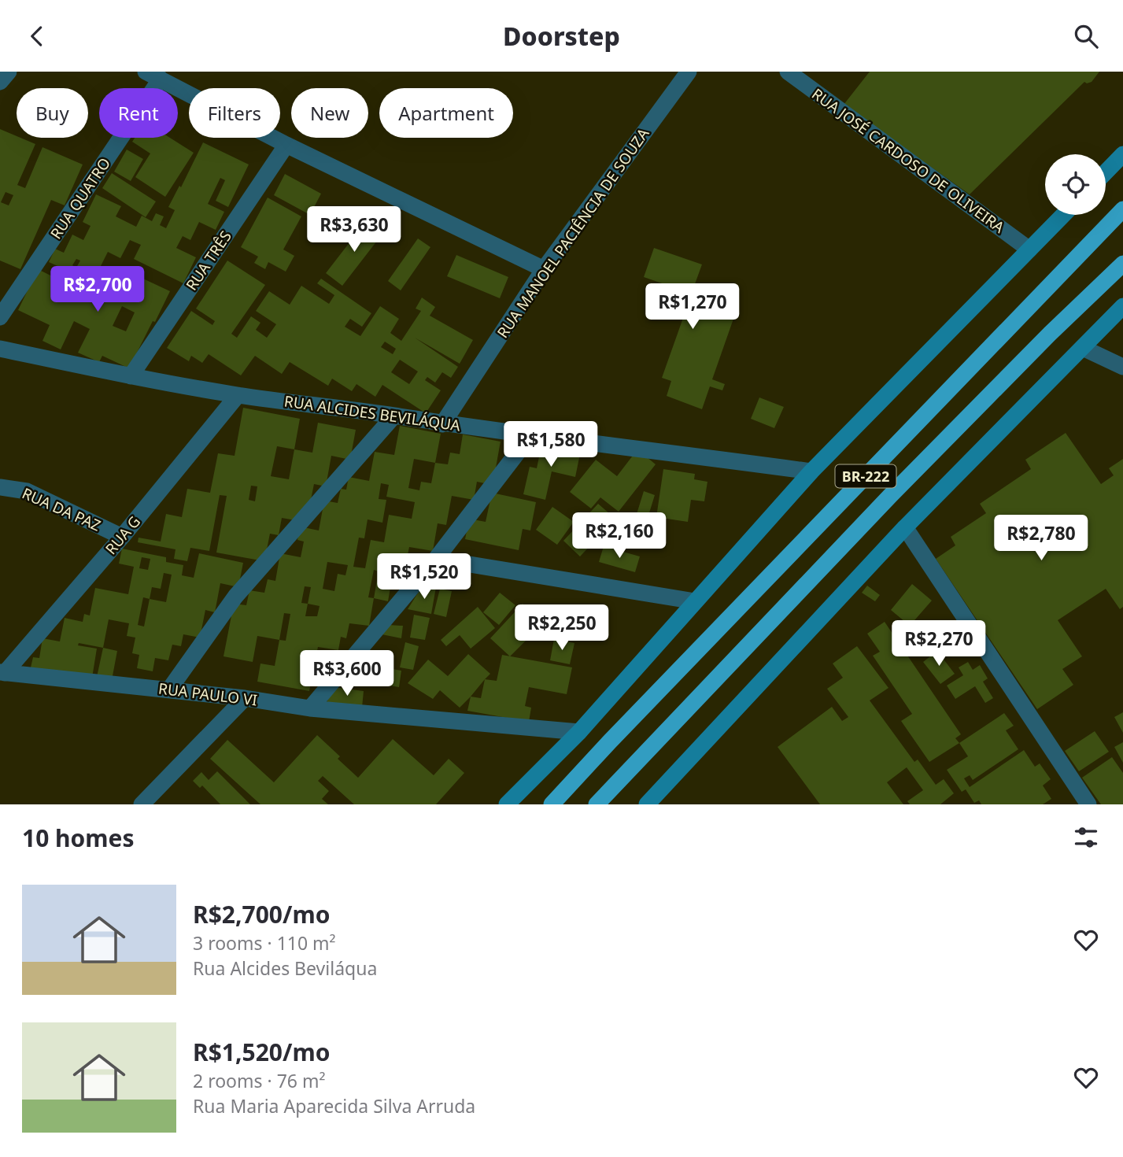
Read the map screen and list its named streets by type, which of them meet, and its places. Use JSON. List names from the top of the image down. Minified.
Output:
{"streets":{"highway":["BR-222"],"street":["RUA JOSÉ CARDOSO DE OLIVEIRA","RUA QUATRO","RUA MANOEL PACIÊNCIA DE SOUZA","RUA TRÊS","RUA ALCIDES BEVILÁQUA","RUA DA PAZ","RUA G","RUA PAULO VI"]},"crossings":[["RUA MANOEL PACIÊNCIA DE SOUZA","RUA ALCIDES BEVILÁQUA"],["RUA TRÊS","RUA ALCIDES BEVILÁQUA"],["RUA ALCIDES BEVILÁQUA","RUA G"],["RUA DA PAZ","RUA G"],["RUA G","RUA PAULO VI"]],"page":{"header":"Doorstep","chip":["Buy","Rent","Filters","New","Apartment"],"price":["R$3,630","R$2,700","R$1,270","R$1,580","R$2,160","R$2,780","R$1,520","R$2,250","R$2,270","R$3,600"],"heading":"10 homes","list":[{"name":"R$2,700/mo","note":"3 rooms · 110 m² · Rua Alcides Beviláqua"},{"name":"R$1,520/mo","note":"2 rooms · 76 m² · Rua Maria Aparecida Silva Arruda"}]}}
